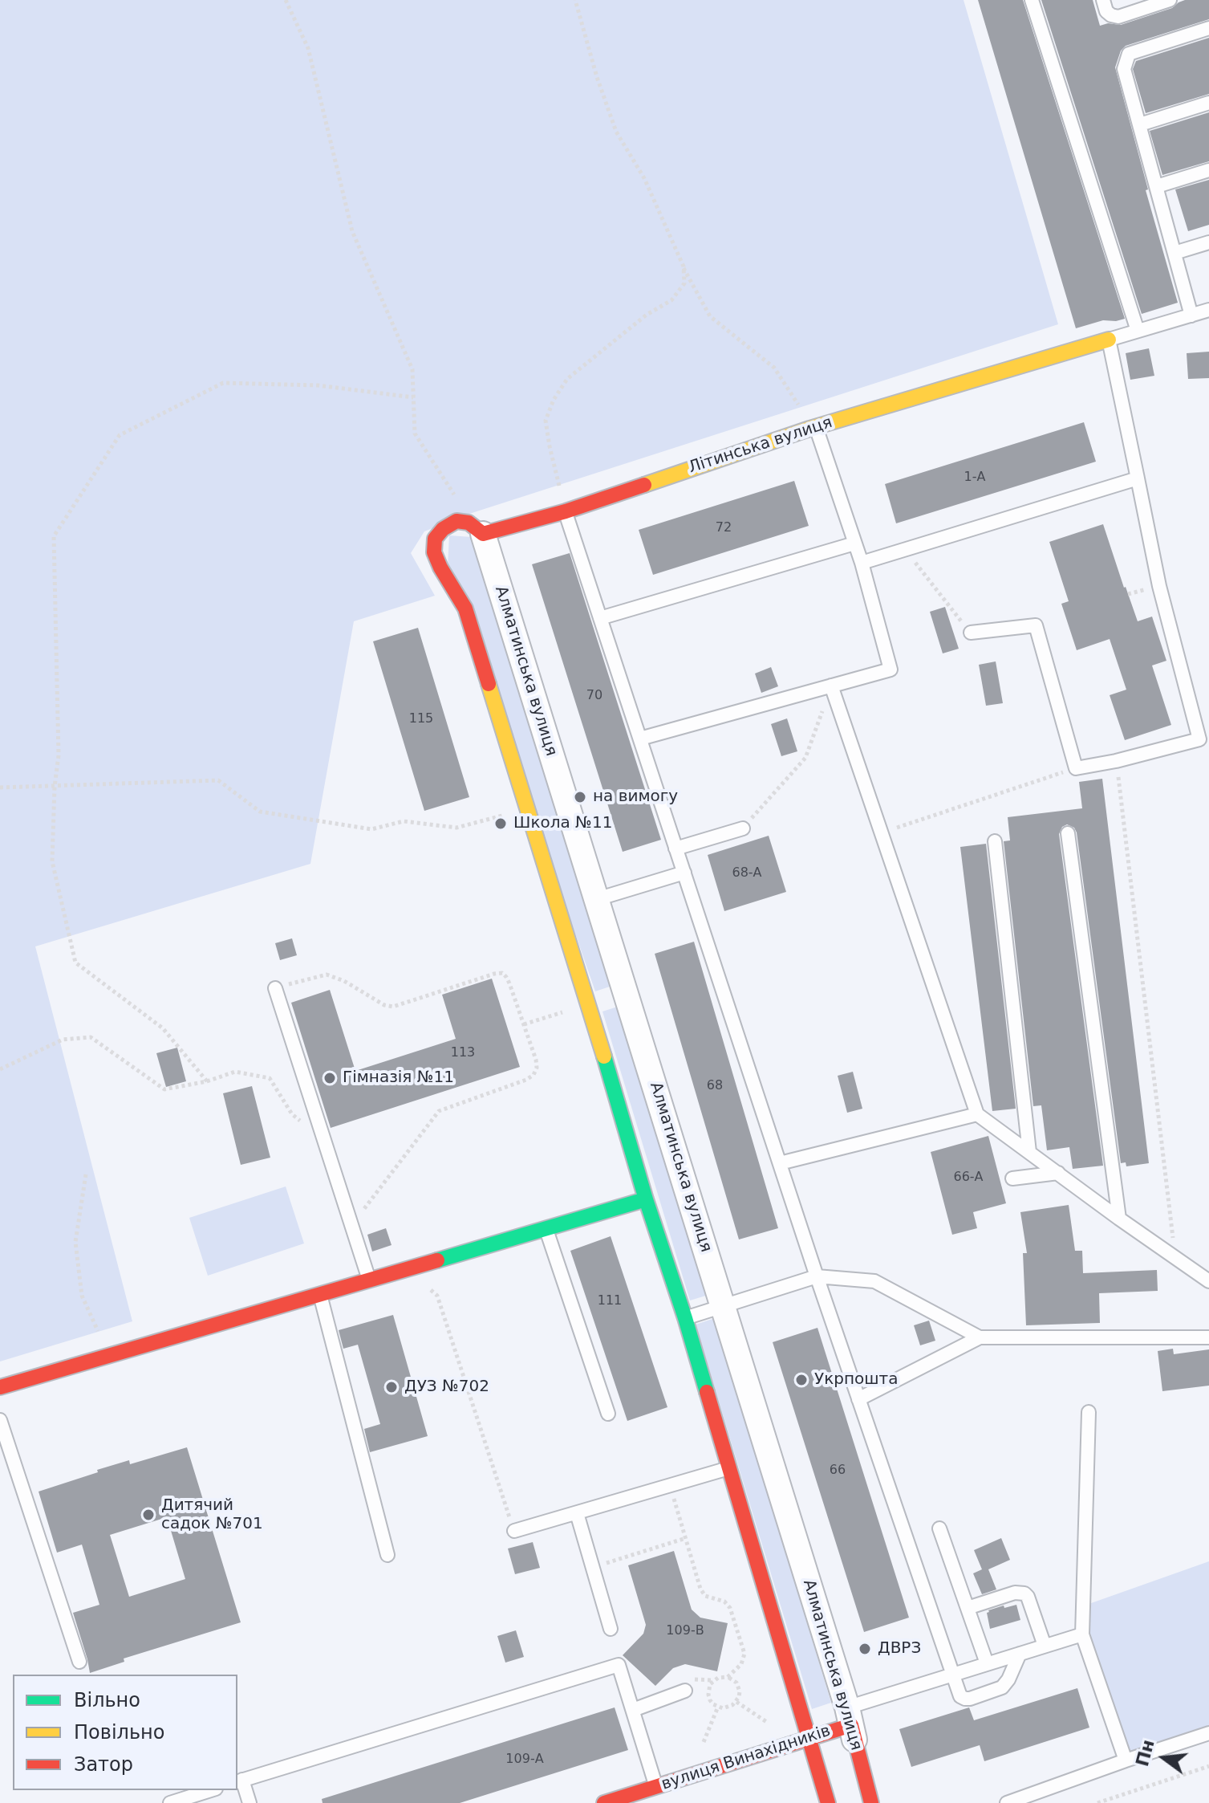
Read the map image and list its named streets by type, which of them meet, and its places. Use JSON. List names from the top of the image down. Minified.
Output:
{"streets":{"street":["Літинська вулиця","Алматинська вулиця","вулиця Винахідників"]},"crossings":[["Літинська вулиця","Алматинська вулиця"],["Алматинська вулиця","вулиця Винахідників"]],"places":["на вимогу","Школа №11","Гімназія №11","Укрпошта","ДУЗ №702","Дитячий садок №701","ДВРЗ"],"house_numbers":["1-А","72","70","115","68-А","113","68","66-А","111","66","109-В","109-А"],"legend":["Вільно","Повільно","Затор"],"north":"left"}
